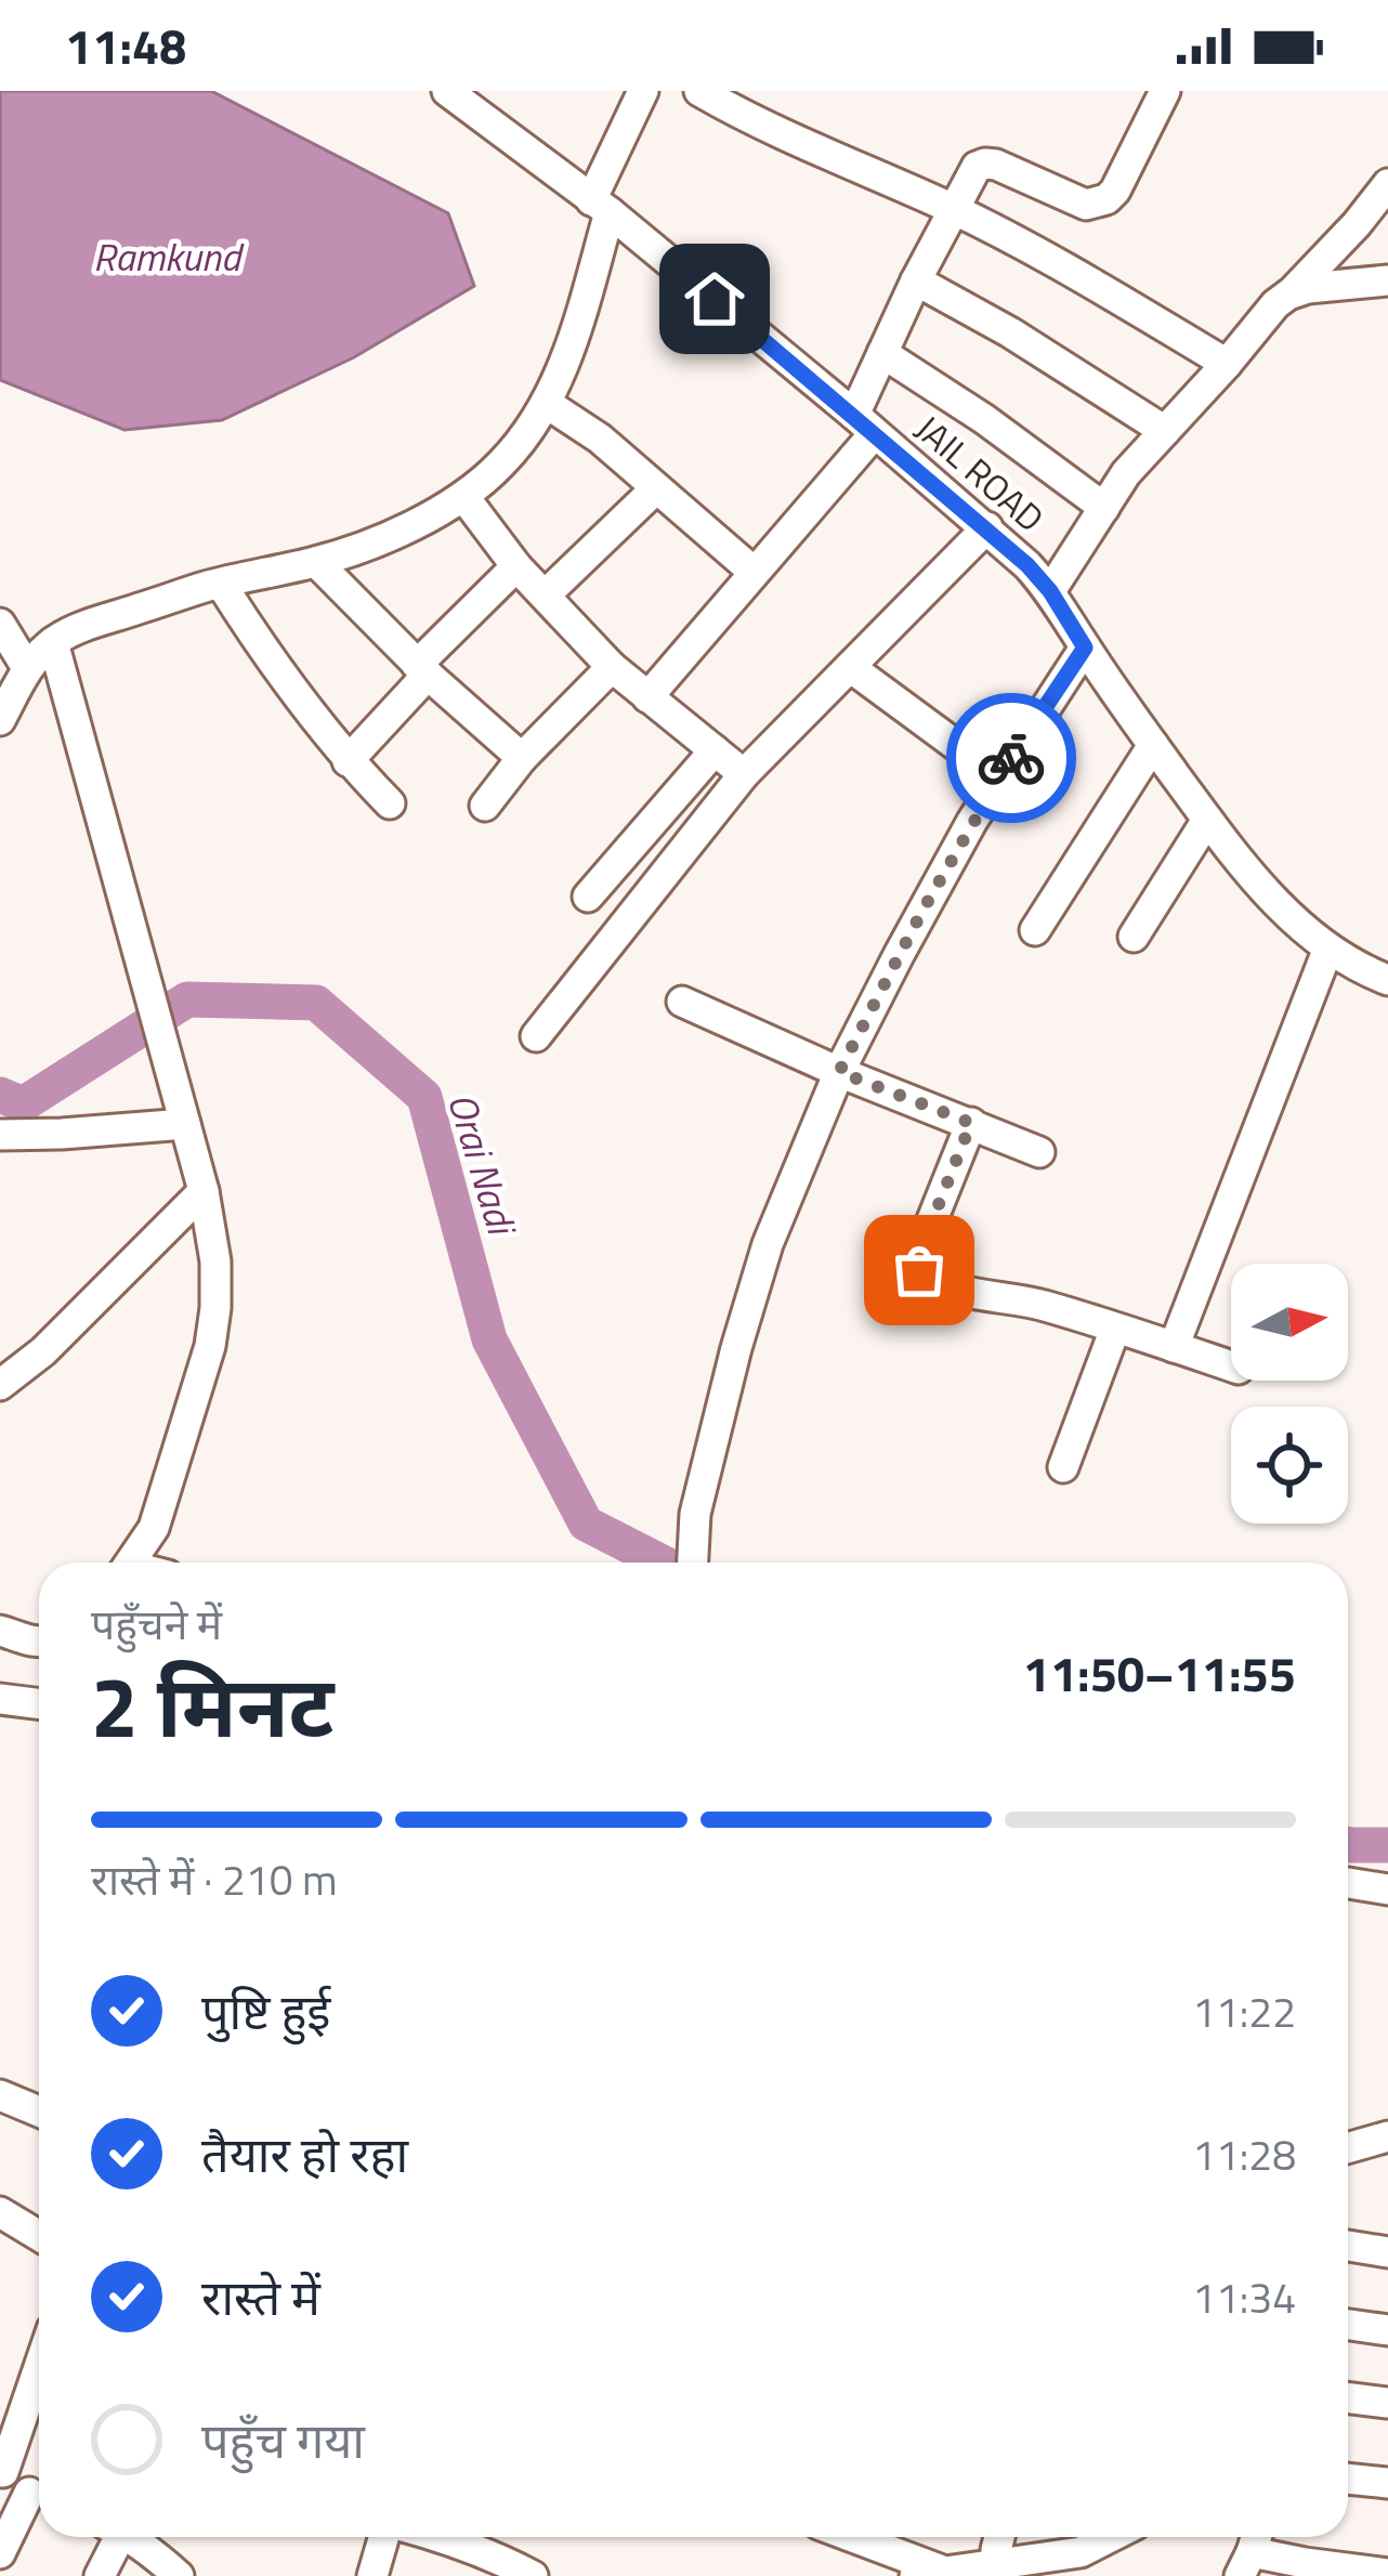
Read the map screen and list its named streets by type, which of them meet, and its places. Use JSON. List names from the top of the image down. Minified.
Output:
{"streets":{"street":["JAIL ROAD"]},"water":["Ramkund","Orai Nadi"],"north":"right","page":{"status":"11:48","heading":["2 मिनट","पहुँचने में","11:50–11:55"],"bar":"रास्ते में · 210 m","list":[["पुष्टि हुई","11:22"],["तैयार हो रहा","11:28"],["रास्ते में","11:34"],"पहुँच गया"]}}
